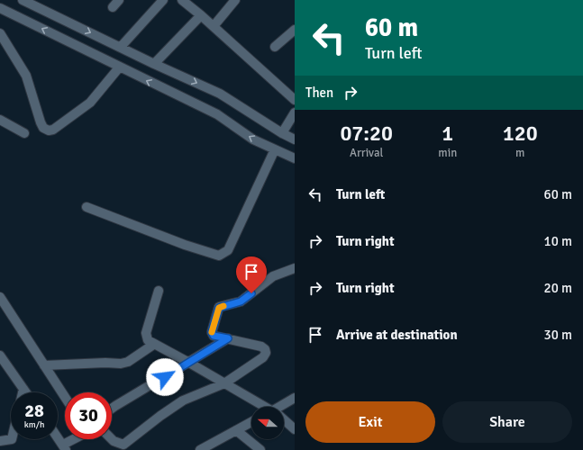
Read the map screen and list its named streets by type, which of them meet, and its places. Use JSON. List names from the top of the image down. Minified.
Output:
{"north":"left","page":{"turn":["60 m","Turn left"],"then":"Then","eta":["07:20","Arrival","1","min","120","m"],"list":[{"name":"Turn left","value":"60 m"},{"name":"Turn right","value":"10 m"},{"name":"Turn right","value":"20 m"},{"name":"Arrive at destination","value":"30 m"}],"speed":"28 km/h","limit":"30","buttons":["Exit","Share"]}}
